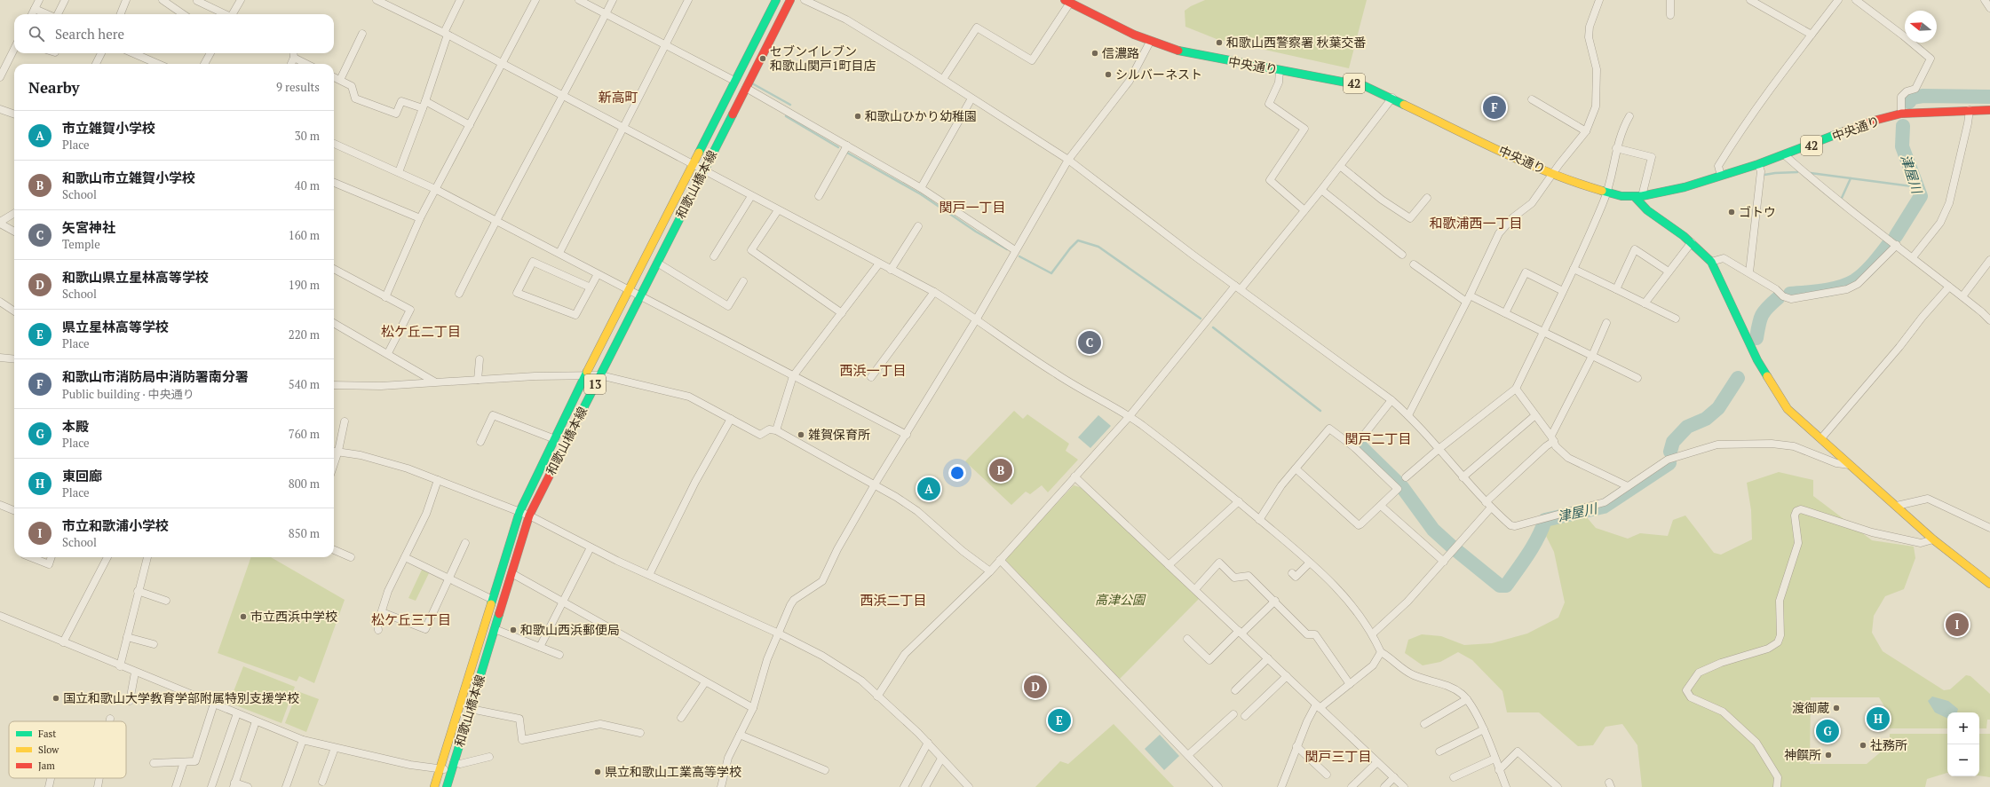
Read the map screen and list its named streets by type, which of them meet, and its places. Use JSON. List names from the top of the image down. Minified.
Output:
{"streets":{"main road":["中央通り","42","和歌山橋本線","13"]},"districts":["新高町","関戸一丁目","和歌浦西一丁目","松ケ丘二丁目","西浜一丁目","関戸二丁目","西浜二丁目","松ケ丘三丁目","関戸三丁目"],"water":["津屋川"],"parks":["高津公園"],"places":["和歌山西警察署 秋葉交番","信濃路","セブンイレブン 和歌山関戸1町目店","シルバーネスト","和歌山ひかり幼稚園","ゴトウ","雑賀保育所","市立西浜中学校","和歌山西浜郵便局","国立和歌山大学教育学部附属特別支援学校","渡御蔵","社務所","神饌所","県立和歌山工業高等学校"],"legend":["Fast","Slow","Jam"],"north":"left","page":{"search":"Search here","heading":["Nearby","9 results"],"pins":["F","C","B","A","I","D","H","E","G"],"list":[{"mark":"A","name":"市立雑賀小学校","note":"Place","value":"30 m"},{"mark":"B","name":"和歌山市立雑賀小学校","note":"School","value":"40 m"},{"mark":"C","name":"矢宮神社","note":"Temple","value":"160 m"},{"mark":"D","name":"和歌山県立星林高等学校","note":"School","value":"190 m"},{"mark":"E","name":"県立星林高等学校","note":"Place","value":"220 m"},{"mark":"F","name":"和歌山市消防局中消防署南分署","note":"Public building · 中央通り","value":"540 m"},{"mark":"G","name":"本殿","note":"Place","value":"760 m"},{"mark":"H","name":"東回廊","note":"Place","value":"800 m"},{"mark":"I","name":"市立和歌浦小学校","note":"School","value":"850 m"}],"map_buttons":["+","−"]}}
